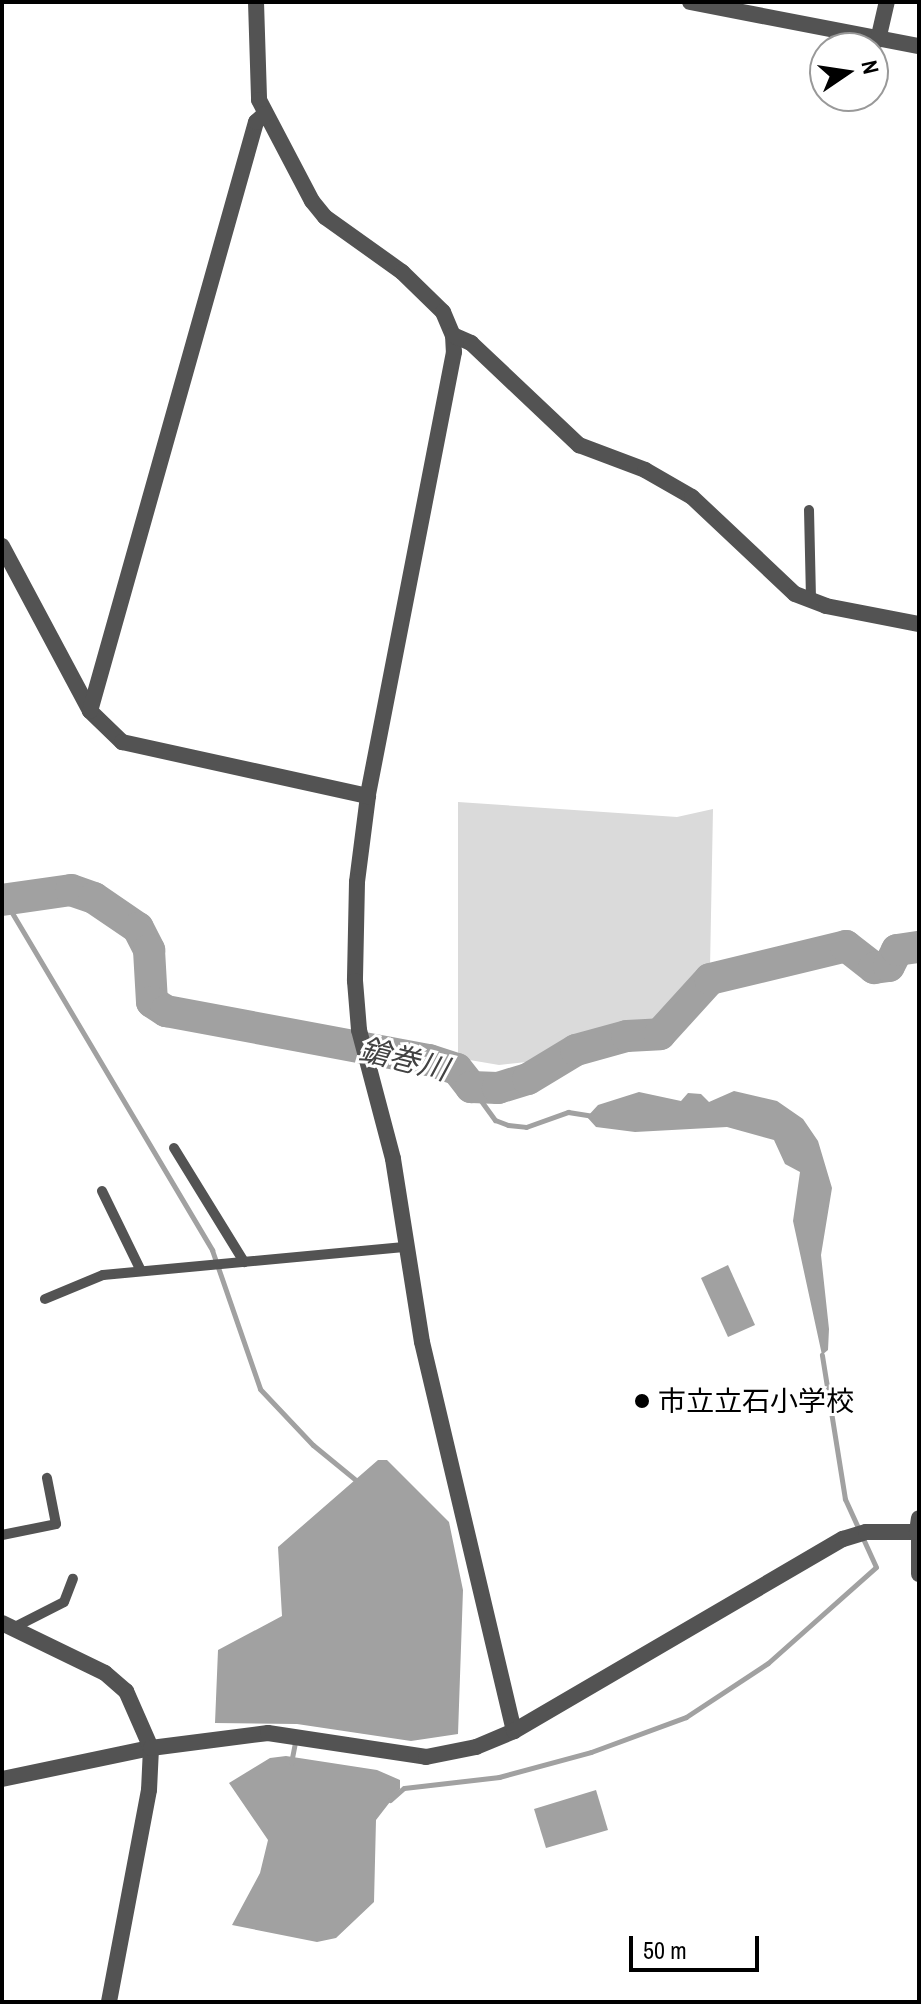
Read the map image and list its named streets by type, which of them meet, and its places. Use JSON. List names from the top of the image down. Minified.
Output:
{"water":["鎗巻川"],"places":["市立立石小学校"],"scale_bar":"50 m","north":"right"}
